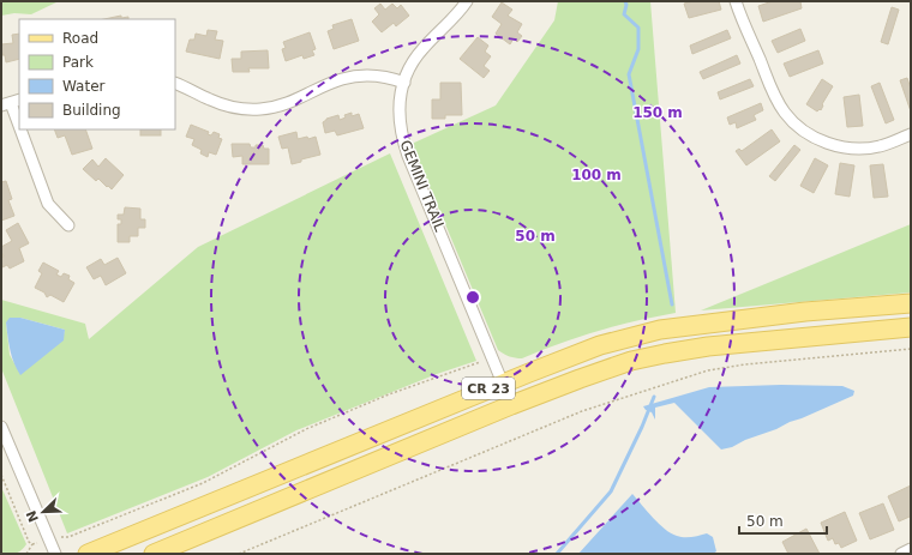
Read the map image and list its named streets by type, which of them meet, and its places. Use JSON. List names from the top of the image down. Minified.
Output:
{"streets":{"main road":["CR 23"],"street":["GEMINI TRAIL"]},"crossings":[["GEMINI TRAIL","CR 23"]],"legend":["Road","Park","Water","Building"],"scale_bar":"50 m","north":"bottom left","rings":["150 m","100 m","50 m"]}
